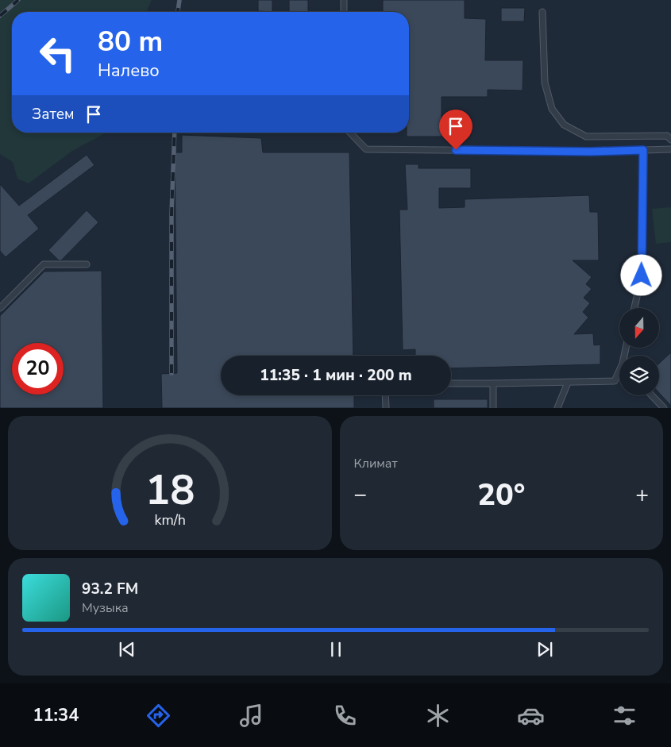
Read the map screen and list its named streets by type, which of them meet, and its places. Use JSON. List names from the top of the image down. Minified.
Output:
{"north":"bottom","page":{"turn":["80 m","Налево"],"then":"Затем","limit":"20","trip":"11:35 · 1 мин · 200 m","tile":"Климат","heat":["−","20°","+"],"song":["93.2 FM","Музыка"],"tabs":"11:34","gauge":["18","km/h"]}}
